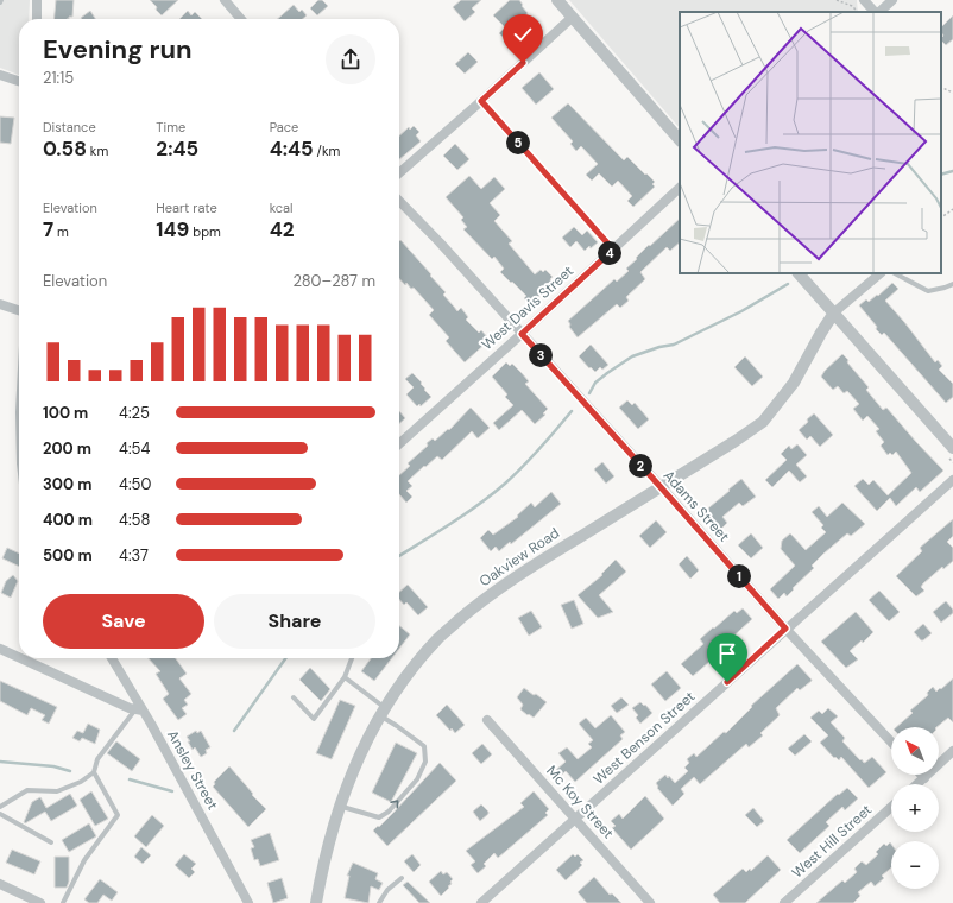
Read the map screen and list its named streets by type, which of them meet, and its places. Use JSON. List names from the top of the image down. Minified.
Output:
{"streets":{"street":["West Davis Street","Adams Street","Oakview Road","West Benson Street","Ansley Street","Mc Koy Street","West Hill Street"]},"crossings":[["West Davis Street","Adams Street"],["Adams Street","Oakview Road"],["Adams Street","West Benson Street"],["West Benson Street","Mc Koy Street"]],"north":"top left","page":{"heading":["Evening run","21:15"],"stats":[["Distance","0.58 km"],["Time","2:45"],["Pace","4:45 /km"],["Elevation","7 m"],["Heart rate","149 bpm"],["kcal","42"]],"pins":["5","4","3","2","1"],"chart":["Elevation","280–287 m"],"list":[{"name":"100 m","note":"4:25"},{"name":"200 m","note":"4:54"},{"name":"300 m","note":"4:50"},{"name":"400 m","note":"4:58"},{"name":"500 m","note":"4:37"}],"buttons":["Save","Share"],"map_buttons":["+","−"]}}
